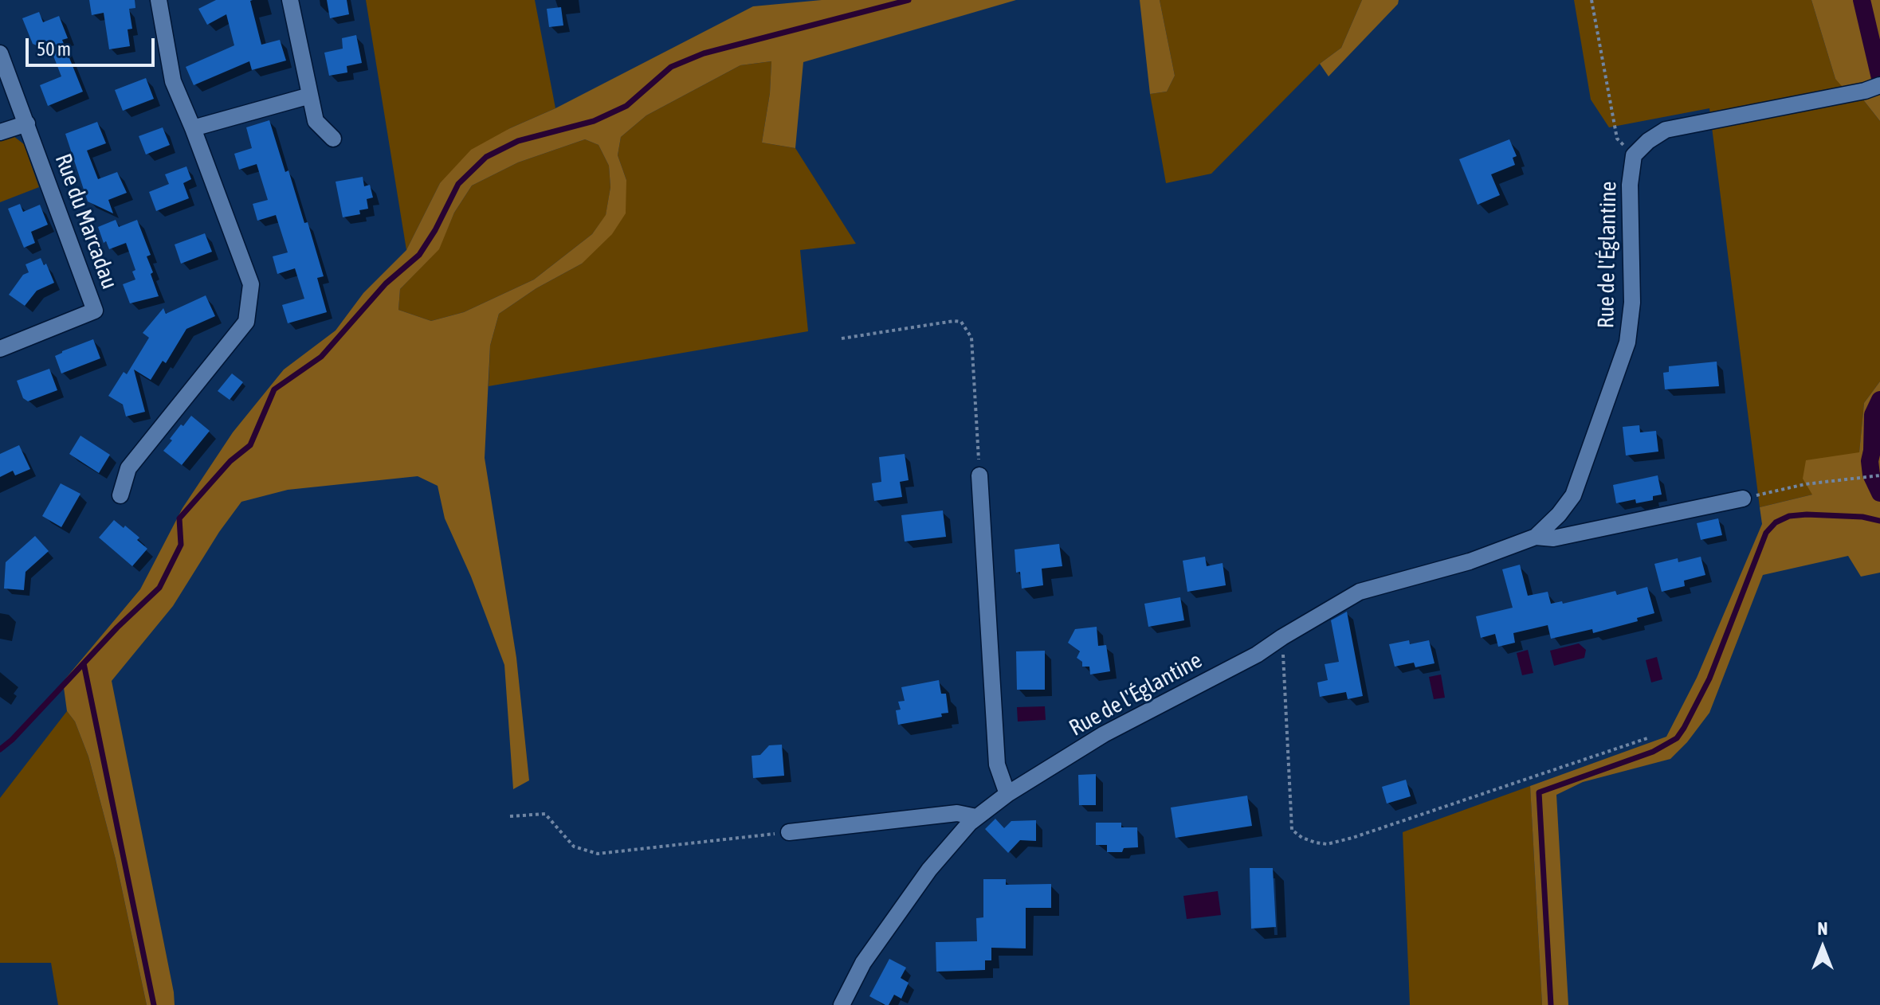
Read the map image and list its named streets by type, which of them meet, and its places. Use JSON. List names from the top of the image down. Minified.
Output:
{"streets":{"street":["Rue du Marcadau","Rue de l'Églantine"]},"scale_bar":"50 m","north":"top"}
